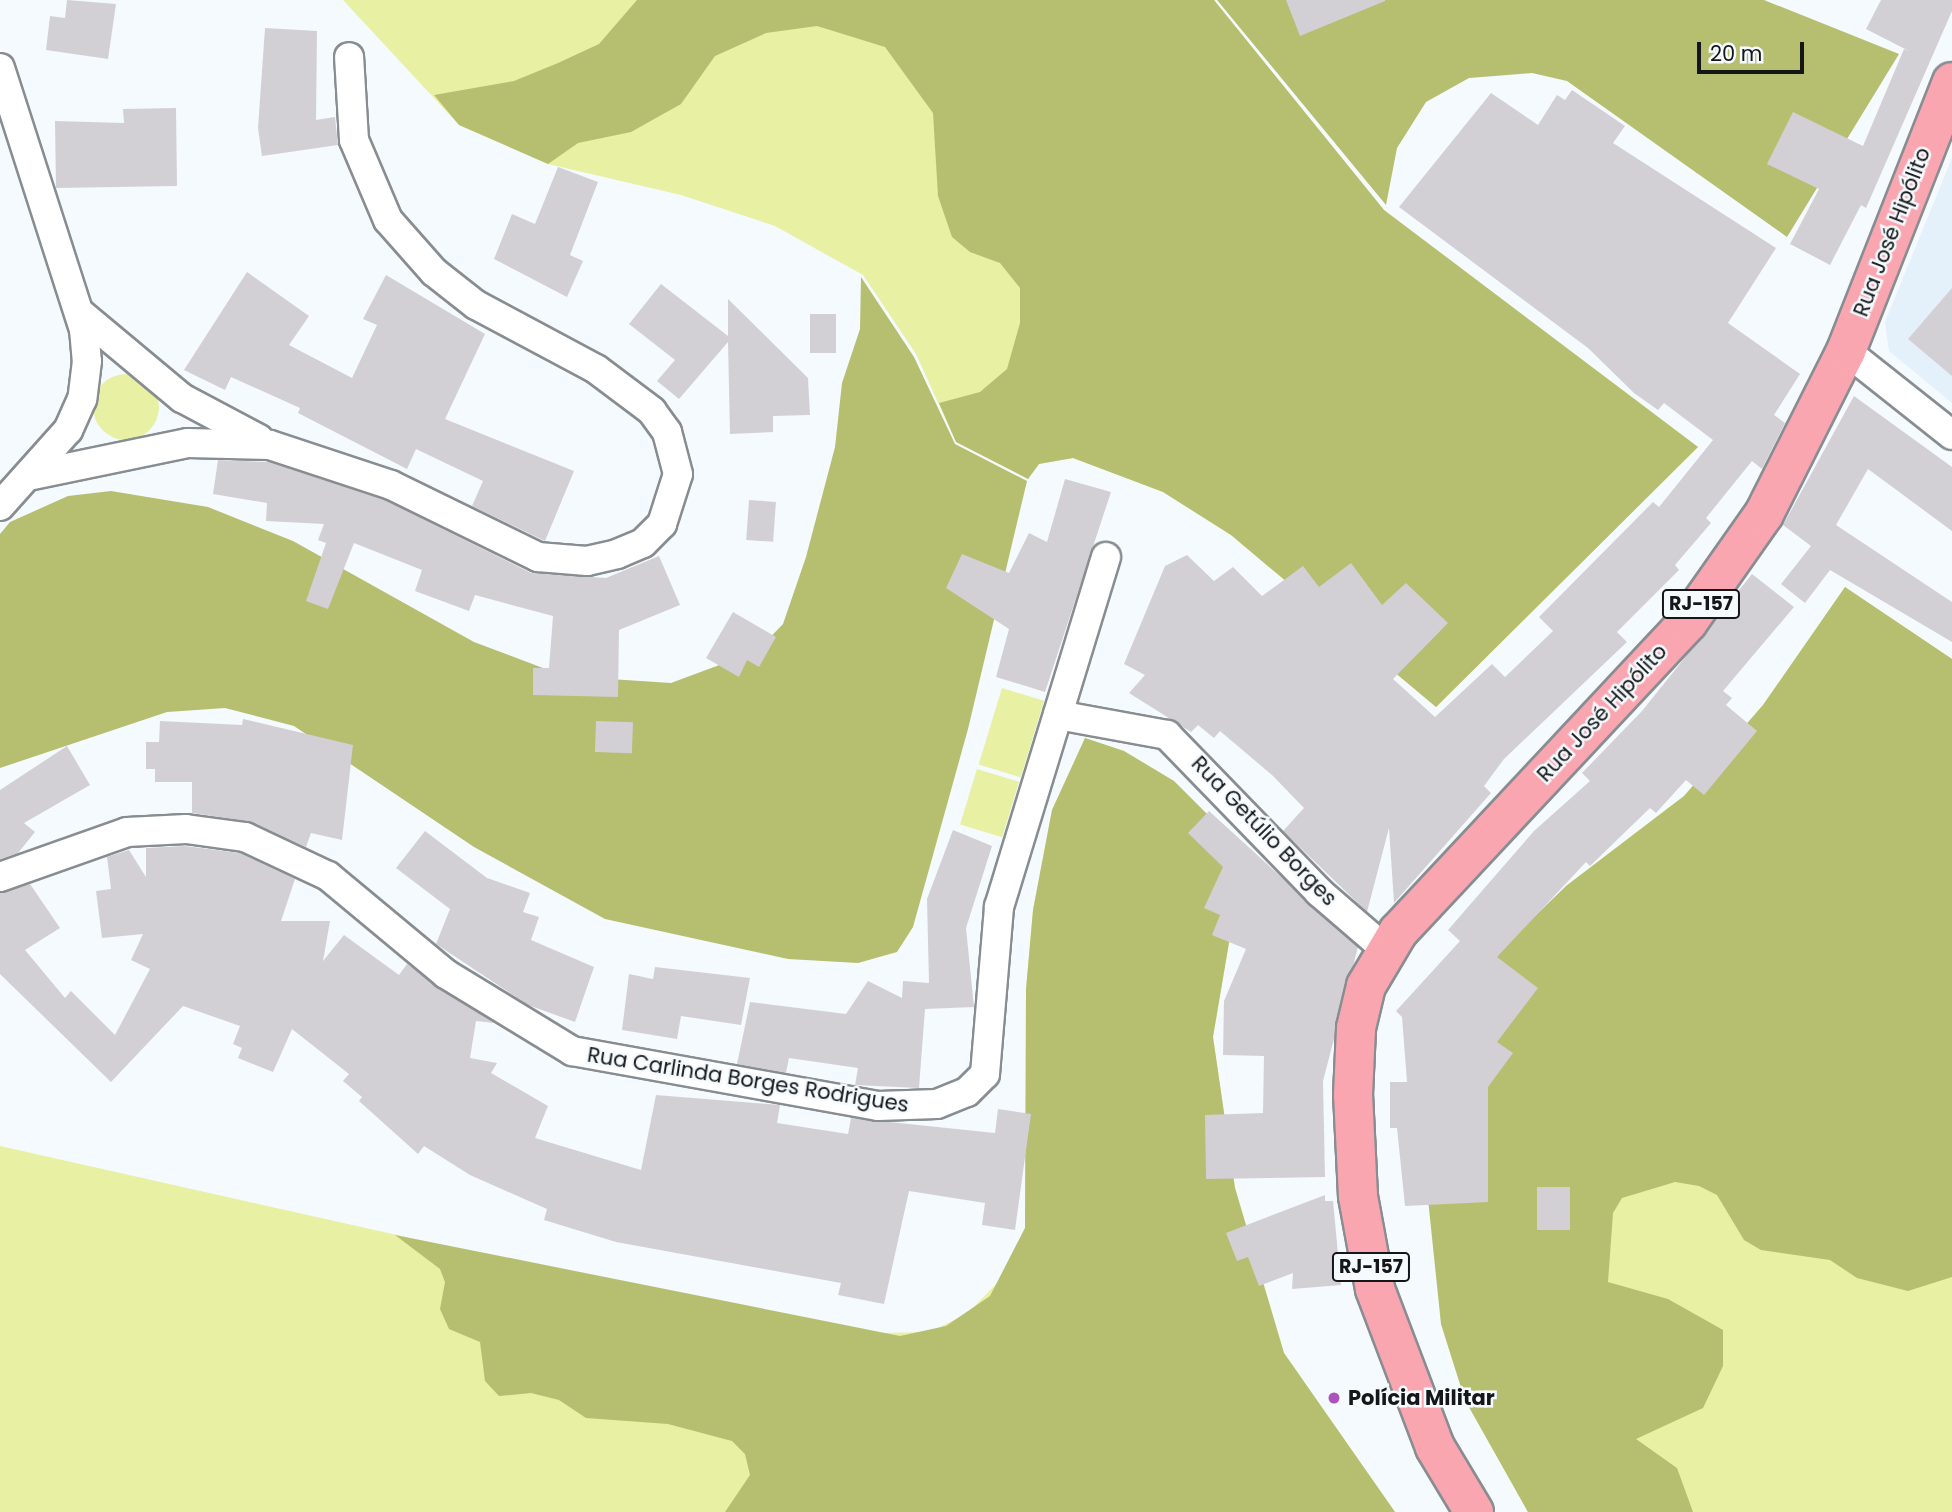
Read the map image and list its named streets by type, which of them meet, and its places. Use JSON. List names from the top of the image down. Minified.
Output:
{"streets":{"main road":["Rua José Hipólito","RJ-157"],"street":["Rua Getúlio Borges","Rua Carlinda Borges Rodrigues"]},"crossings":[["Rua José Hipólito","Rua Getúlio Borges"],["Rua Getúlio Borges","Rua Carlinda Borges Rodrigues"]],"places":["Polícia Militar"],"scale_bar":"20 m"}
